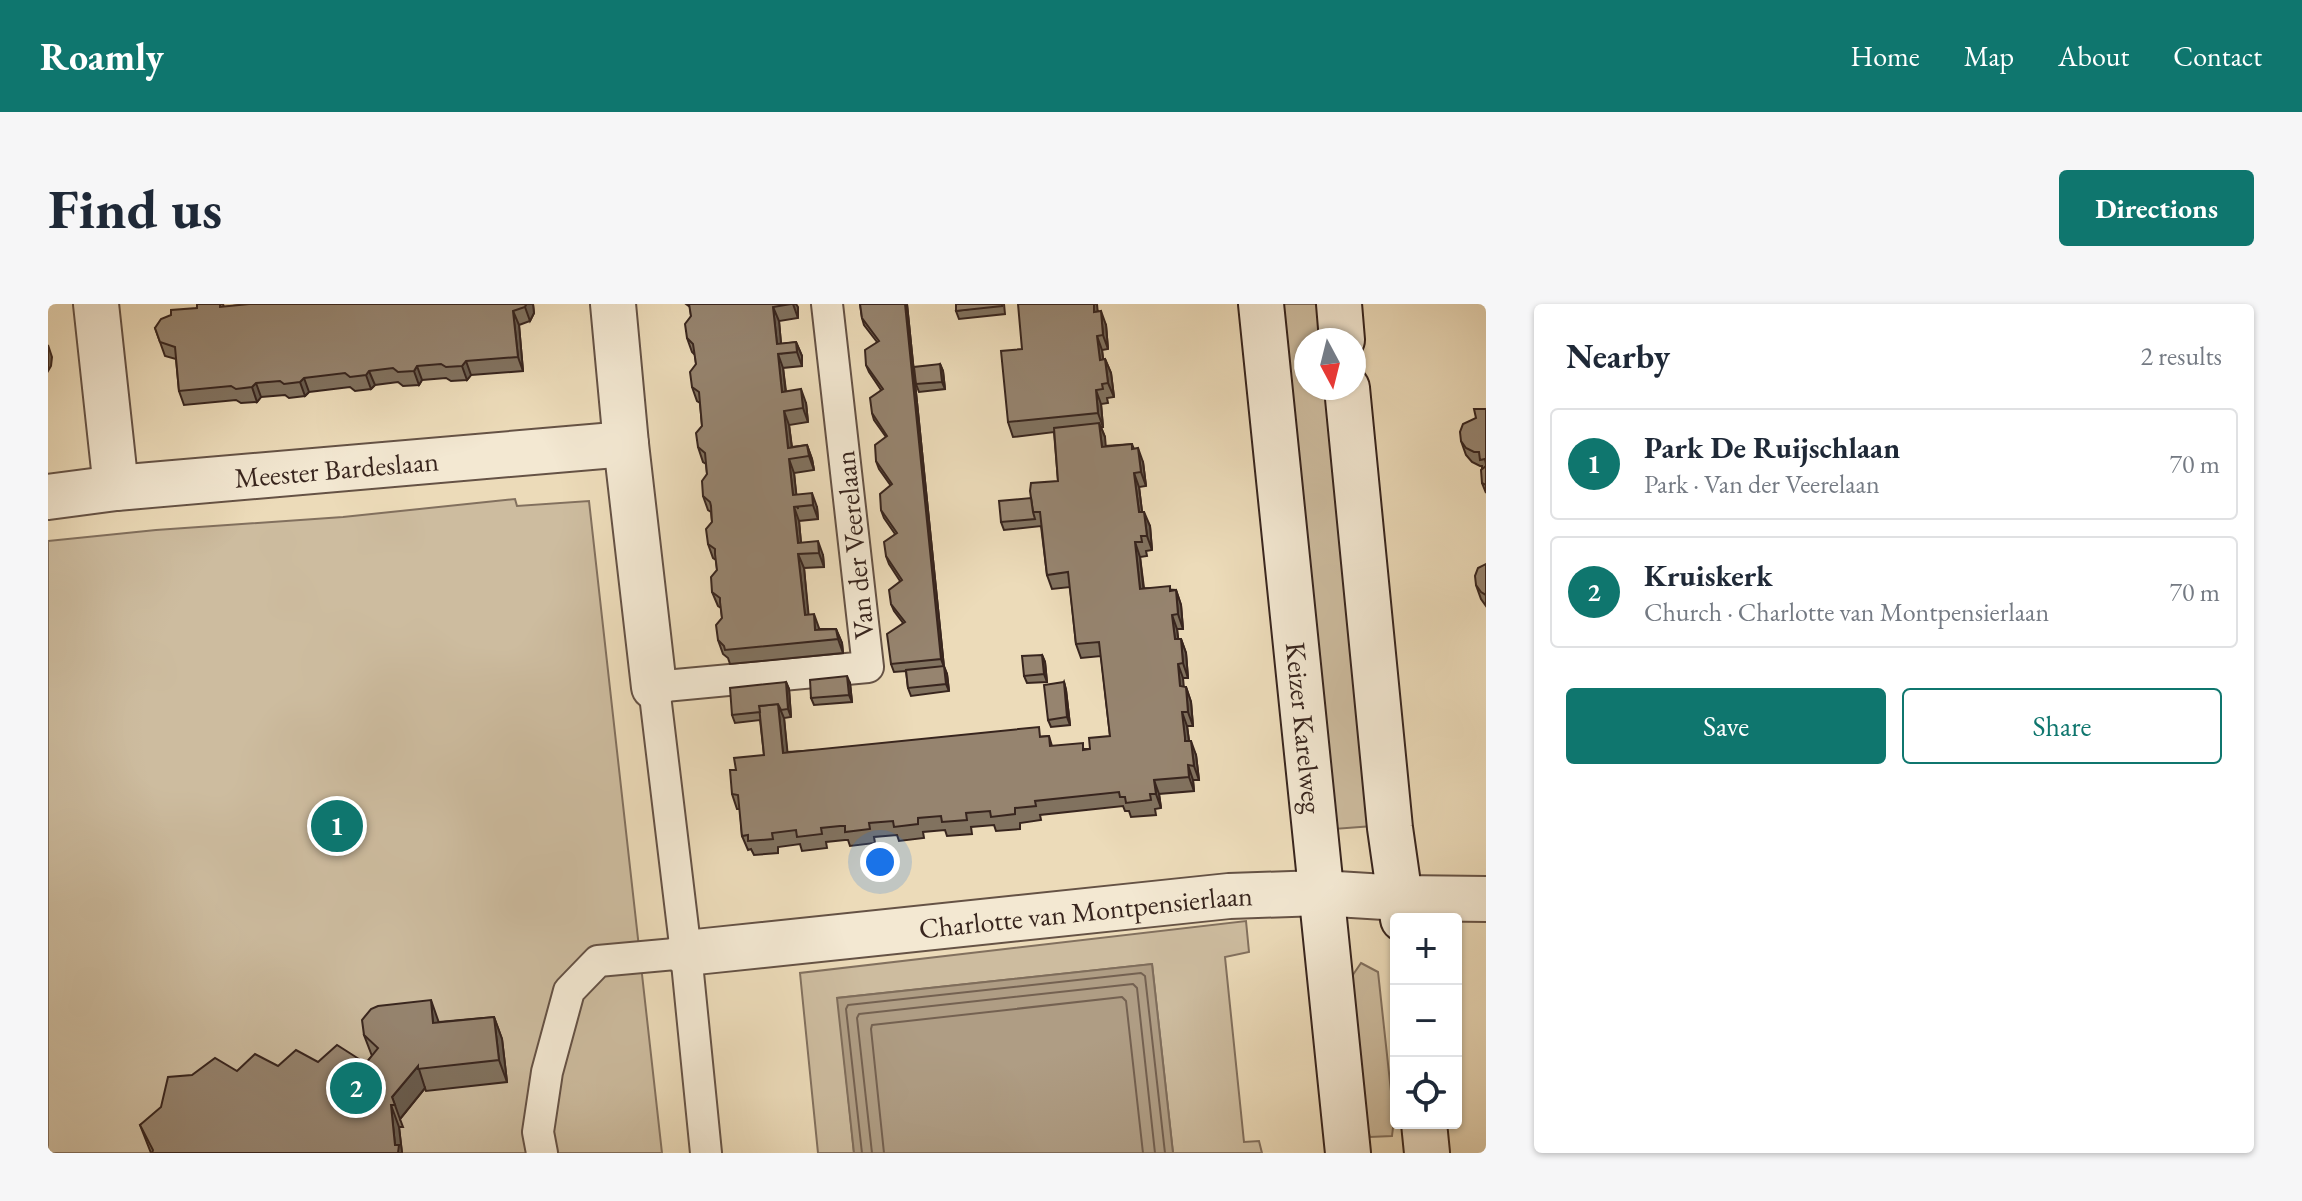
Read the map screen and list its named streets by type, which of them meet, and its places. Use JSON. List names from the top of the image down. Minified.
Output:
{"streets":{"street":["Meester Bardeslaan","Keizer Karelweg","Charlotte van Montpensierlaan"],"lane":["Van der Veerelaan"]},"crossings":[["Keizer Karelweg","Charlotte van Montpensierlaan"]],"north":"bottom","page":{"header":"Roamly","nav":["Home","Map","About","Contact"],"buttons":["Directions",["Save","Share"]],"title":"Find us","heading":["Nearby","2 results"],"list":[{"mark":"1","name":"Park De Ruijschlaan","note":"Park · Van der Veerelaan","value":"70 m"},{"mark":"2","name":"Kruiskerk","note":"Church · Charlotte van Montpensierlaan","value":"70 m"}],"pins":["1","2"],"map_buttons":["+","−"]}}
